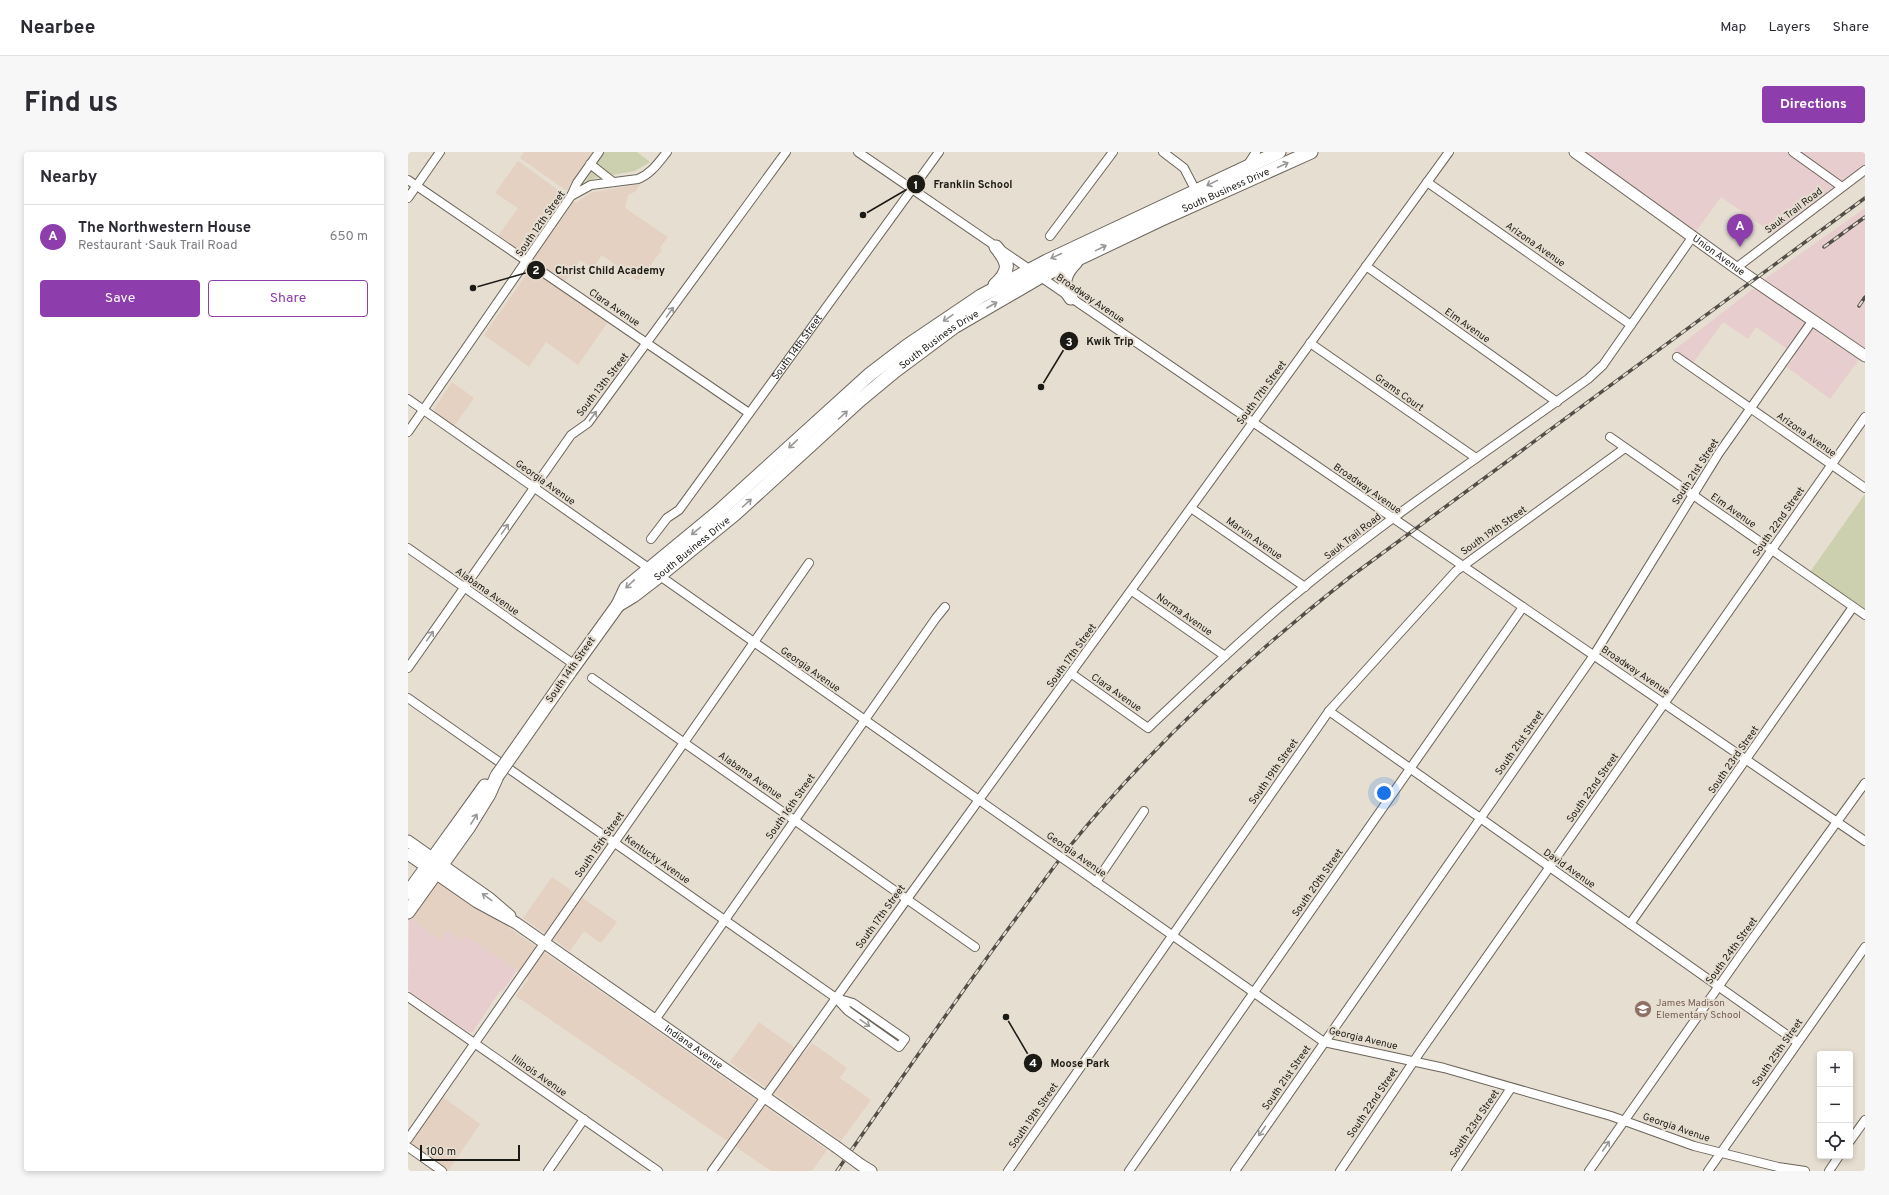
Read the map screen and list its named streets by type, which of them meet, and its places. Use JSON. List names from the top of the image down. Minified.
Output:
{"streets":{"main road":["South Business Drive","Union Avenue","South 14th Street","Indiana Avenue"],"street":["Sauk Trail Road","South 12th Street","Arizona Avenue","Broadway Avenue","Clara Avenue","Elm Avenue","South 13th Street","South 17th Street","Grams Court","South 21st Street","Georgia Avenue","South 22nd Street","South 19th Street","Marvin Avenue","Alabama Avenue","Norma Avenue","South 23rd Street","South 16th Street","South 15th Street","Kentucky Avenue","David Avenue","South 20th Street","South 24th Street","South 25th Street","Illinois Avenue"]},"crossings":[["South Business Drive","Broadway Avenue"],["South Business Drive","South 14th Street"],["South Business Drive","Georgia Avenue"],["Sauk Trail Road","Arizona Avenue"],["Sauk Trail Road","Union Avenue"],["Sauk Trail Road","Broadway Avenue"],["Sauk Trail Road","Clara Avenue"],["Sauk Trail Road","Elm Avenue"],["Sauk Trail Road","Grams Court"],["Sauk Trail Road","Marvin Avenue"],["Sauk Trail Road","Norma Avenue"],["South 12th Street","Clara Avenue"],["South 12th Street","Georgia Avenue"],["Arizona Avenue","South 17th Street"],["Arizona Avenue","South 21st Street"],["Arizona Avenue","South 22nd Street"],["Union Avenue","South 21st Street"],["Broadway Avenue","South 14th Street"],["Broadway Avenue","South 17th Street"],["Broadway Avenue","South 21st Street"],["Broadway Avenue","South 22nd Street"],["Broadway Avenue","South 19th Street"],["Broadway Avenue","South 23rd Street"],["Broadway Avenue","South 20th Street"],["Broadway Avenue","South 24th Street"],["Clara Avenue","South 14th Street"],["Clara Avenue","South 13th Street"],["Clara Avenue","South 17th Street"],["Elm Avenue","South 17th Street"],["Elm Avenue","South 21st Street"],["Elm Avenue","South 22nd Street"],["Elm Avenue","South 19th Street"],["Elm Avenue","South 23rd Street"],["South 14th Street","Georgia Avenue"],["South 14th Street","Alabama Avenue"],["South 14th Street","Indiana Avenue"],["South 13th Street","Georgia Avenue"],["South 13th Street","Alabama Avenue"],["South 17th Street","Grams Court"],["South 17th Street","Georgia Avenue"],["South 17th Street","Marvin Avenue"],["South 17th Street","Alabama Avenue"],["South 17th Street","Norma Avenue"],["South 17th Street","Kentucky Avenue"],["South 17th Street","Indiana Avenue"],["South 21st Street","Georgia Avenue"],["South 21st Street","David Avenue"],["Georgia Avenue","South 22nd Street"],["Georgia Avenue","South 19th Street"],["Georgia Avenue","South 23rd Street"],["Georgia Avenue","South 16th Street"],["Georgia Avenue","South 15th Street"],["Georgia Avenue","South 20th Street"],["Georgia Avenue","South 24th Street"],["Georgia Avenue","South 25th Street"],["South 22nd Street","David Avenue"],["South 19th Street","David Avenue"],["Alabama Avenue","South 16th Street"],["Alabama Avenue","South 15th Street"],["South 23rd Street","David Avenue"],["South 16th Street","Kentucky Avenue"],["South 16th Street","Indiana Avenue"],["South 15th Street","Kentucky Avenue"],["South 15th Street","Indiana Avenue"],["South 15th Street","Illinois Avenue"],["David Avenue","South 20th Street"],["David Avenue","South 24th Street"],["David Avenue","South 25th Street"]],"one_way":["South 13th Street"],"places":{"other":["Franklin School","Christ Child Academy","Kwik Trip","Moose Park"],"school or university":["James Madison Elementary School"]},"scale_bar":"100 m","page":{"header":"Nearbee","nav":["Map","Layers","Share"],"title":"Find us","buttons":["Directions",["Save","Share"]],"heading":"Nearby","list":[{"mark":"A","name":"The Northwestern House","note":"Restaurant · Sauk Trail Road","value":"650 m"}],"pins":"A","map_buttons":["+","−"],"scale":"100 m"}}
